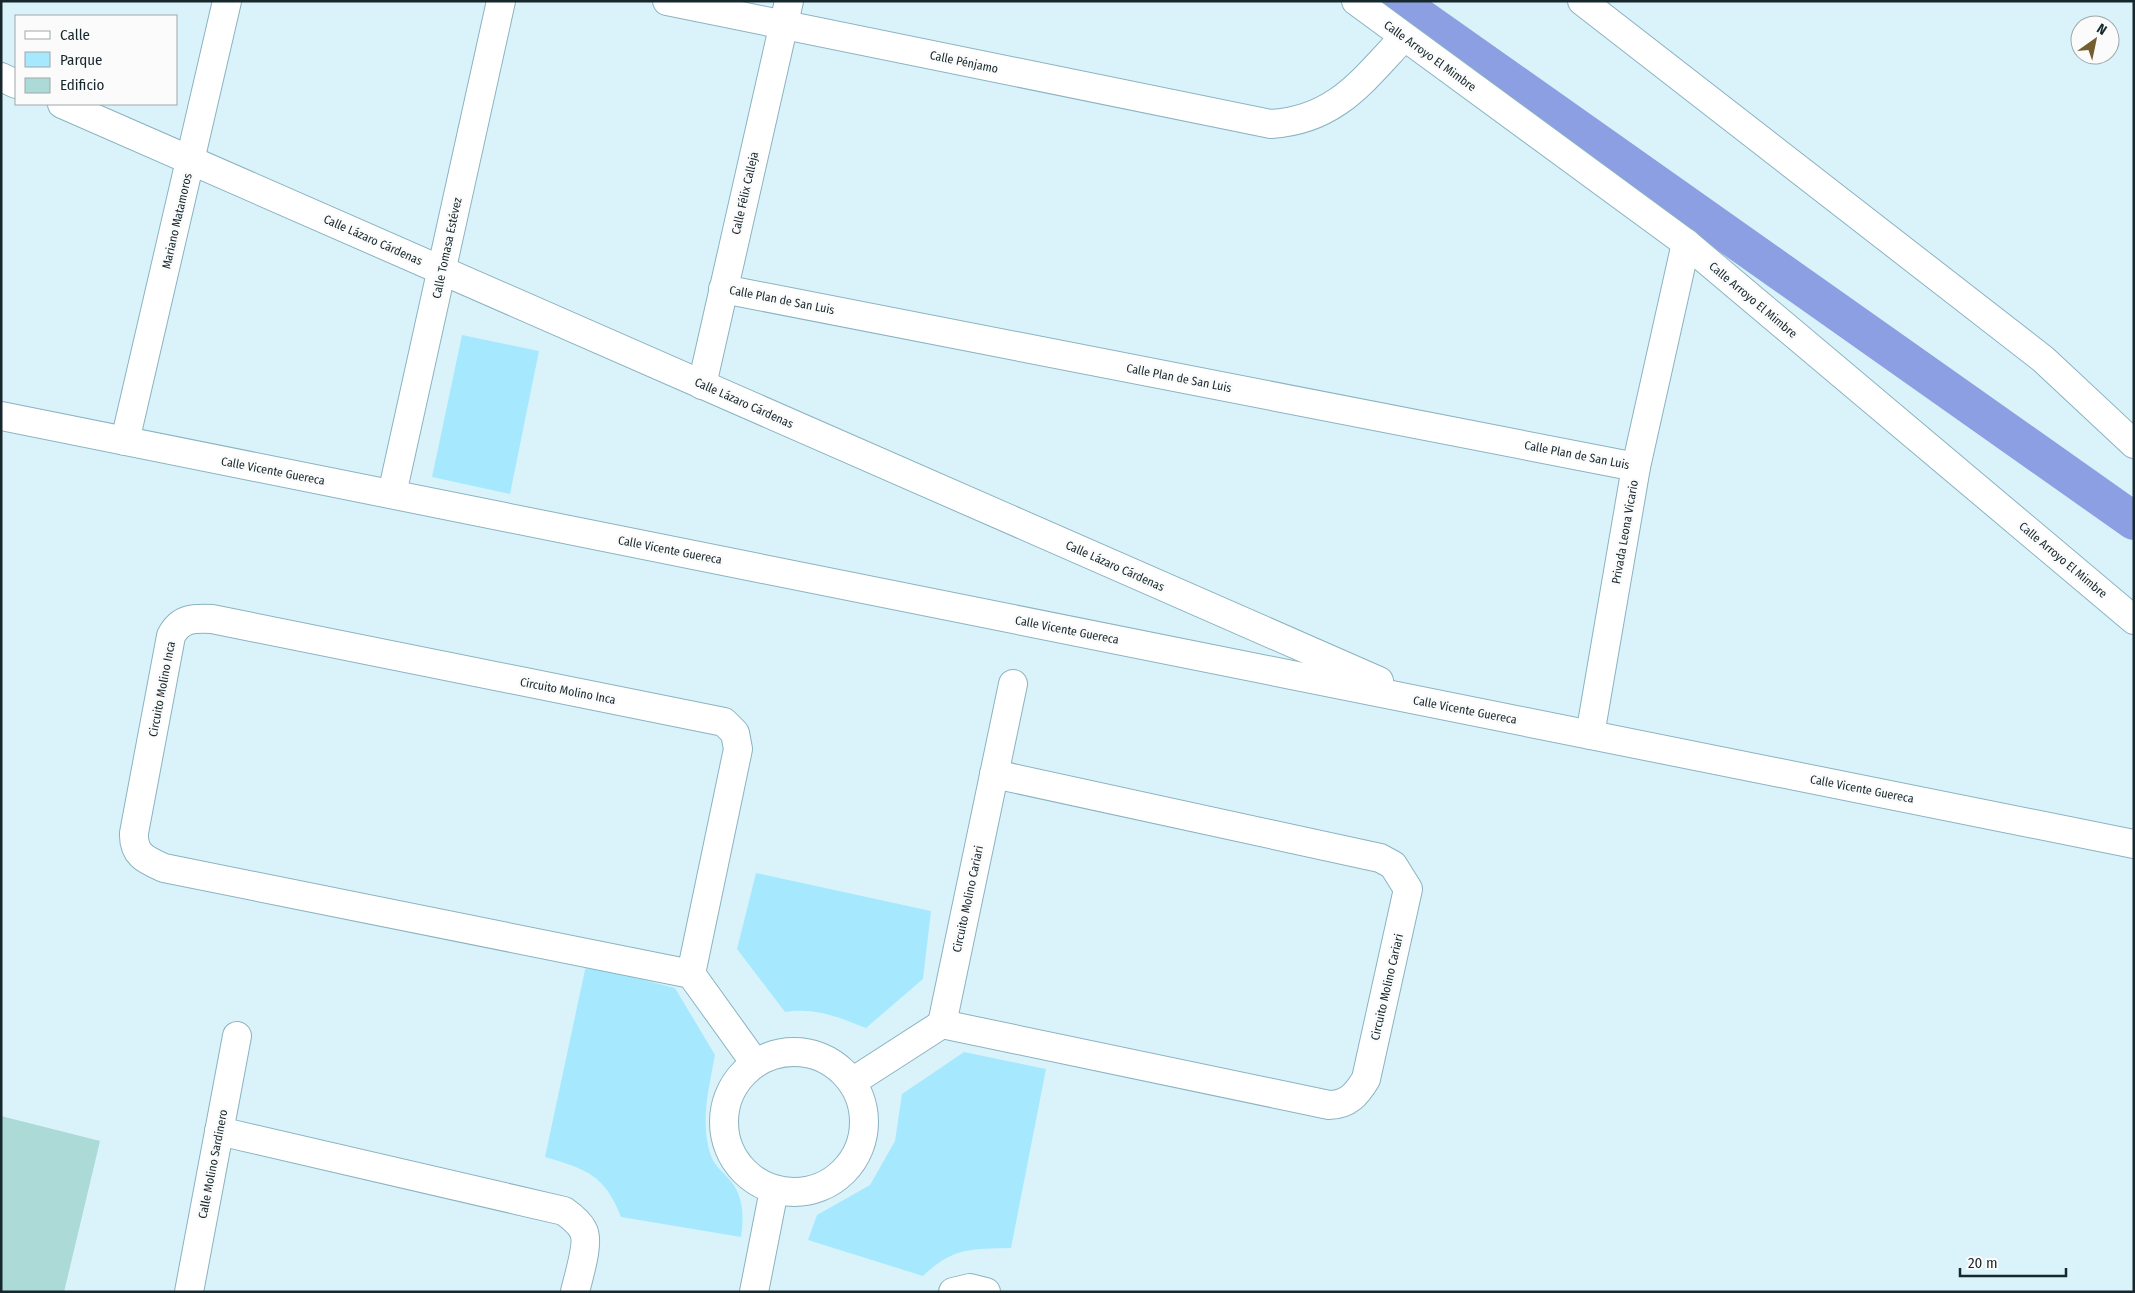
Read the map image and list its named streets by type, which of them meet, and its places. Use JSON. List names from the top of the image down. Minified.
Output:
{"streets":{"street":["Calle Arroyo El Mimbre","Calle Pénjamo","Calle Félix Calleja","Mariano Matamoros","Calle Lázaro Cárdenas","Calle Tomasa Estévez","Calle Plan de San Luis","Calle Vicente Guereca","Privada Leona Vicario","Circuito Molino Inca","Circuito Molino Cariari","Calle Molino Sardinero"]},"crossings":[["Calle Arroyo El Mimbre","Calle Pénjamo"],["Calle Arroyo El Mimbre","Privada Leona Vicario"],["Calle Pénjamo","Calle Félix Calleja"],["Calle Félix Calleja","Calle Lázaro Cárdenas"],["Calle Félix Calleja","Calle Plan de San Luis"],["Mariano Matamoros","Calle Lázaro Cárdenas"],["Mariano Matamoros","Calle Vicente Guereca"],["Calle Lázaro Cárdenas","Calle Tomasa Estévez"],["Calle Lázaro Cárdenas","Calle Vicente Guereca"],["Calle Tomasa Estévez","Calle Vicente Guereca"],["Calle Plan de San Luis","Privada Leona Vicario"],["Calle Vicente Guereca","Privada Leona Vicario"]],"legend":["Calle","Parque","Edificio"],"scale_bar":"20 m","north":"top right"}
